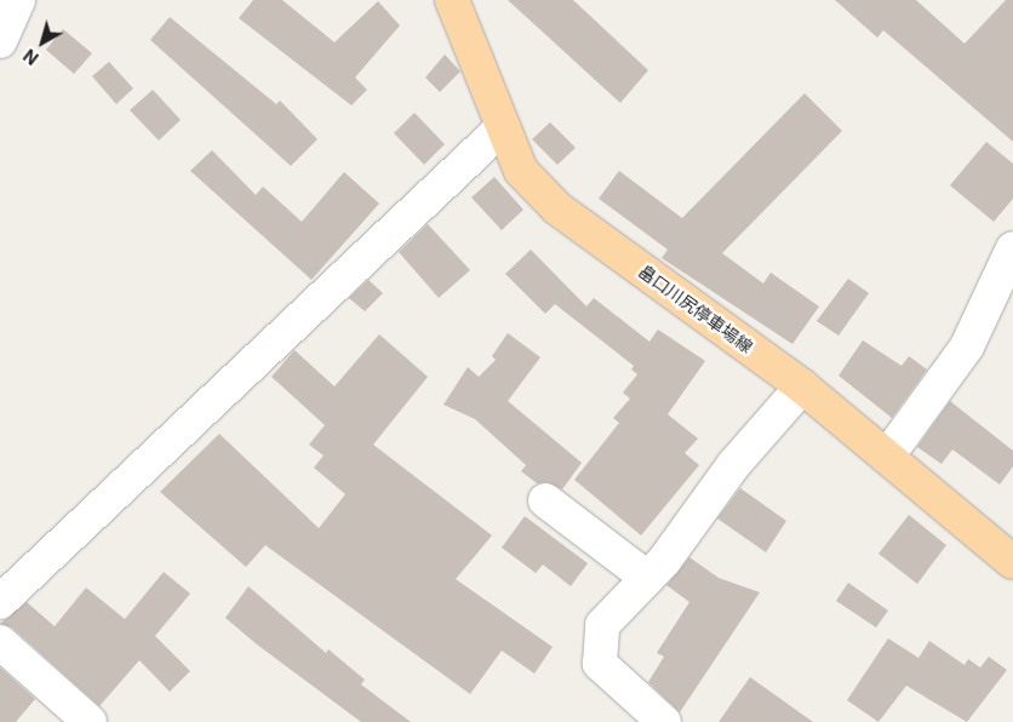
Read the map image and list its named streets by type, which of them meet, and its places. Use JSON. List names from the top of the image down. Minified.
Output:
{"streets":{"main road":["畠口川尻停車場線"]},"north":"bottom left"}
